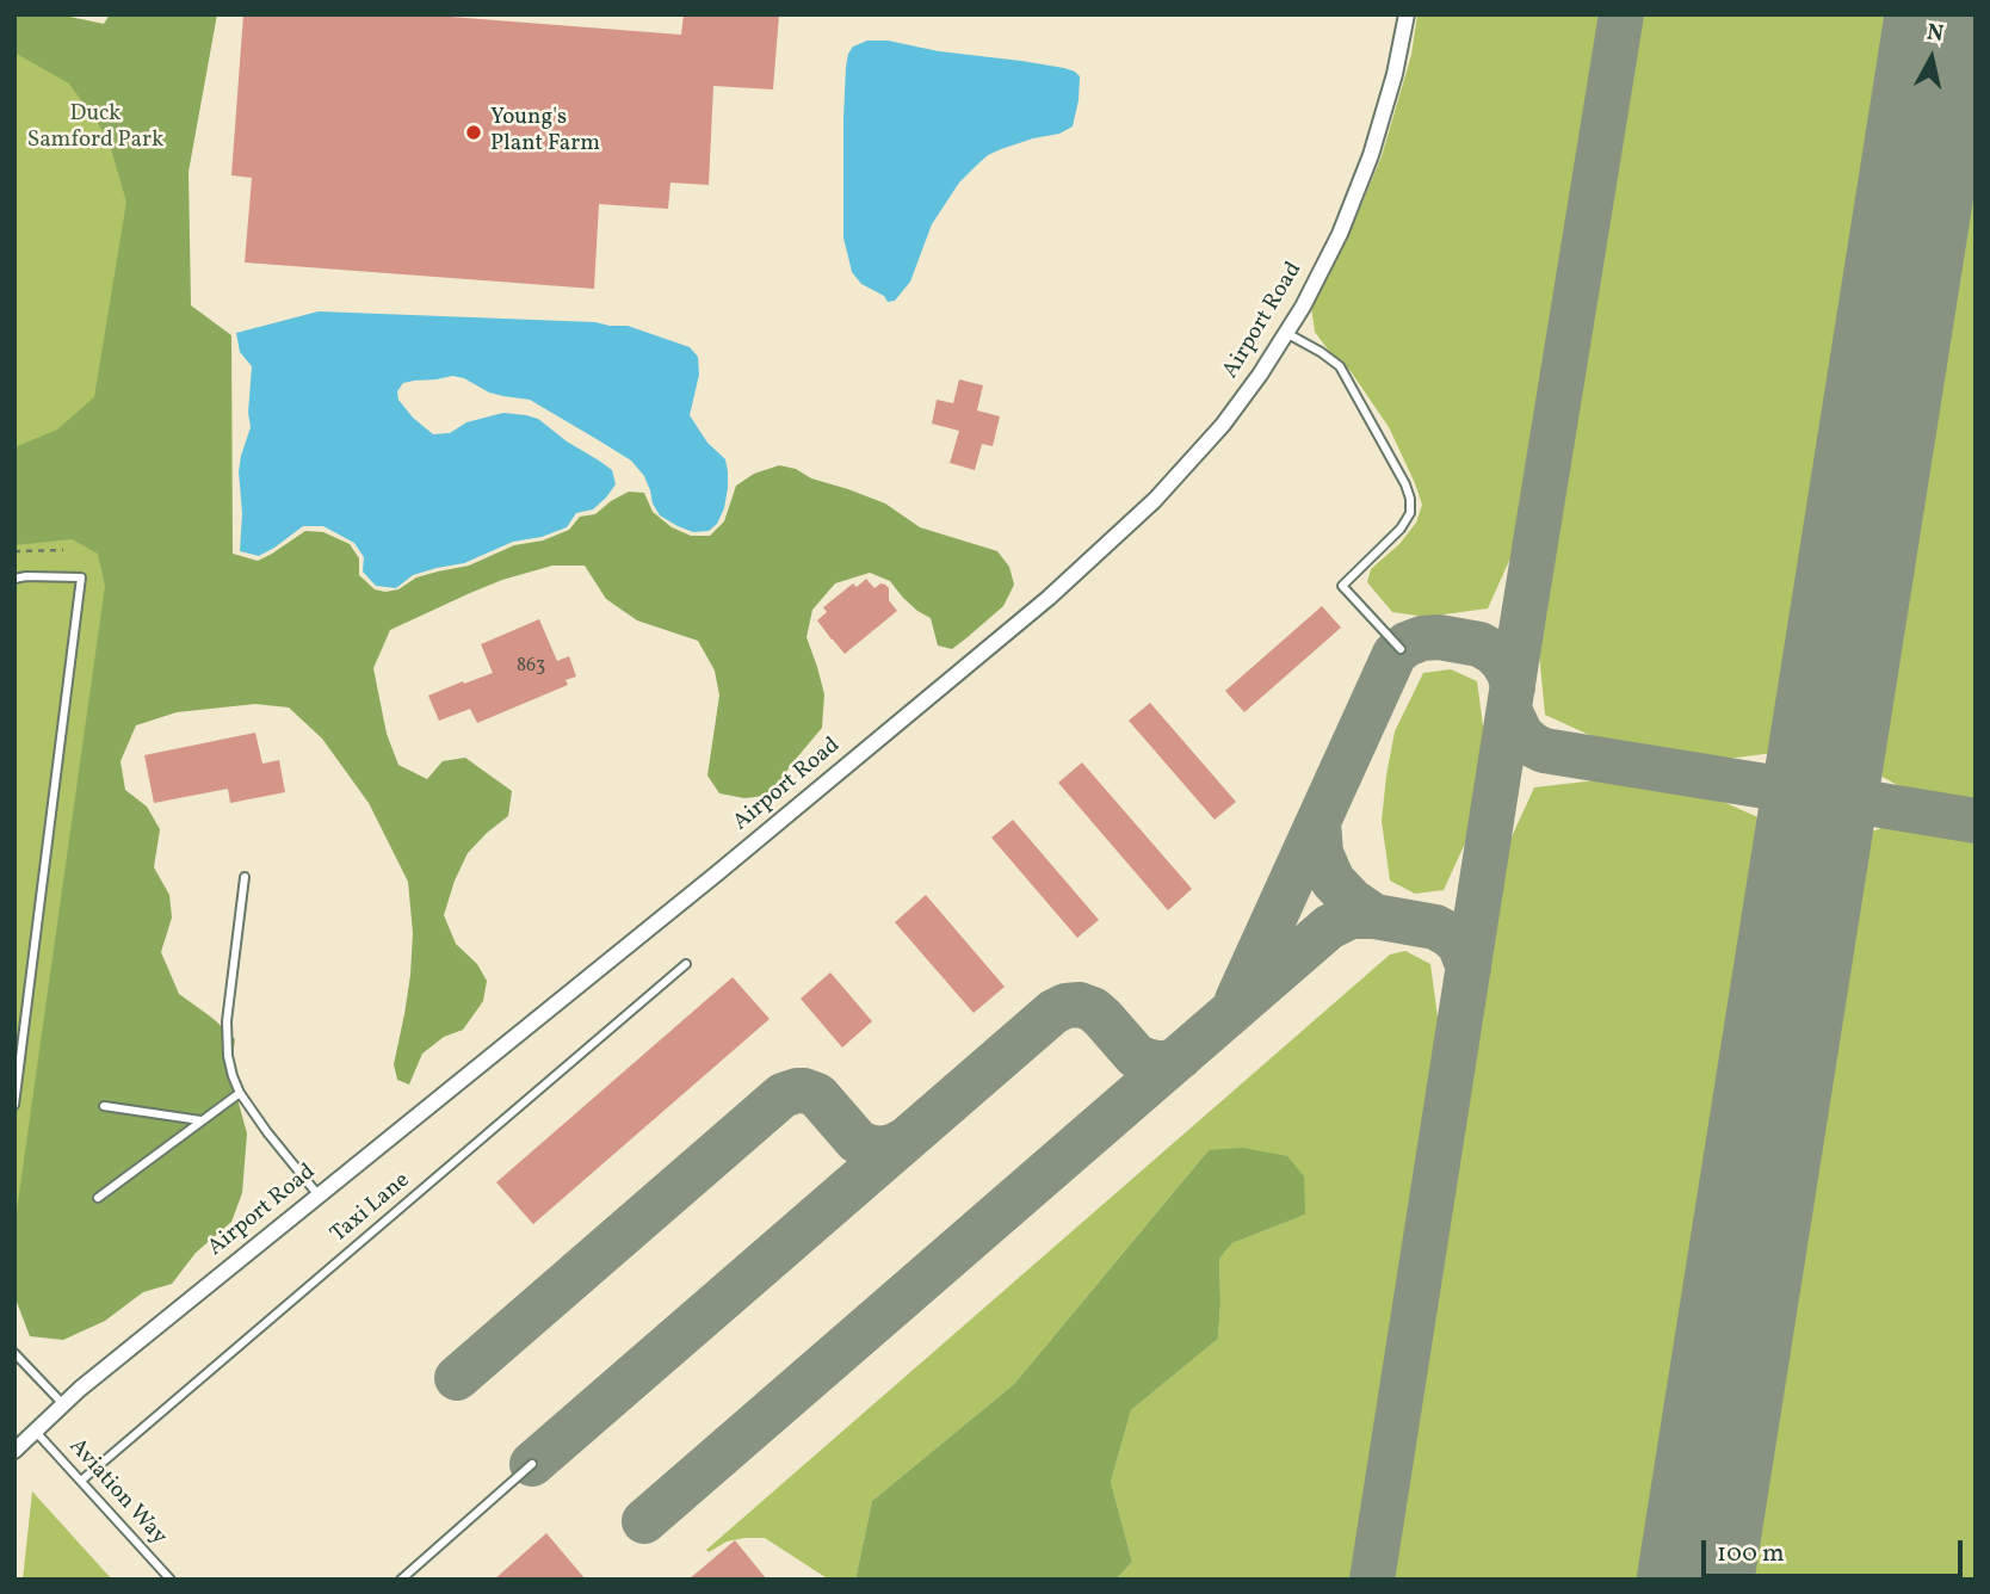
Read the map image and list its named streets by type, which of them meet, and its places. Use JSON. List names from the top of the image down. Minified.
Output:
{"streets":{"street":["Airport Road"],"lane":["Taxi Lane","Aviation Way"]},"crossings":[["Airport Road","Aviation Way"],["Taxi Lane","Aviation Way"]],"parks":["Duck Samford Park"],"places":["Young's Plant Farm"],"house_numbers":["863"],"scale_bar":"100 m","north":"top"}
